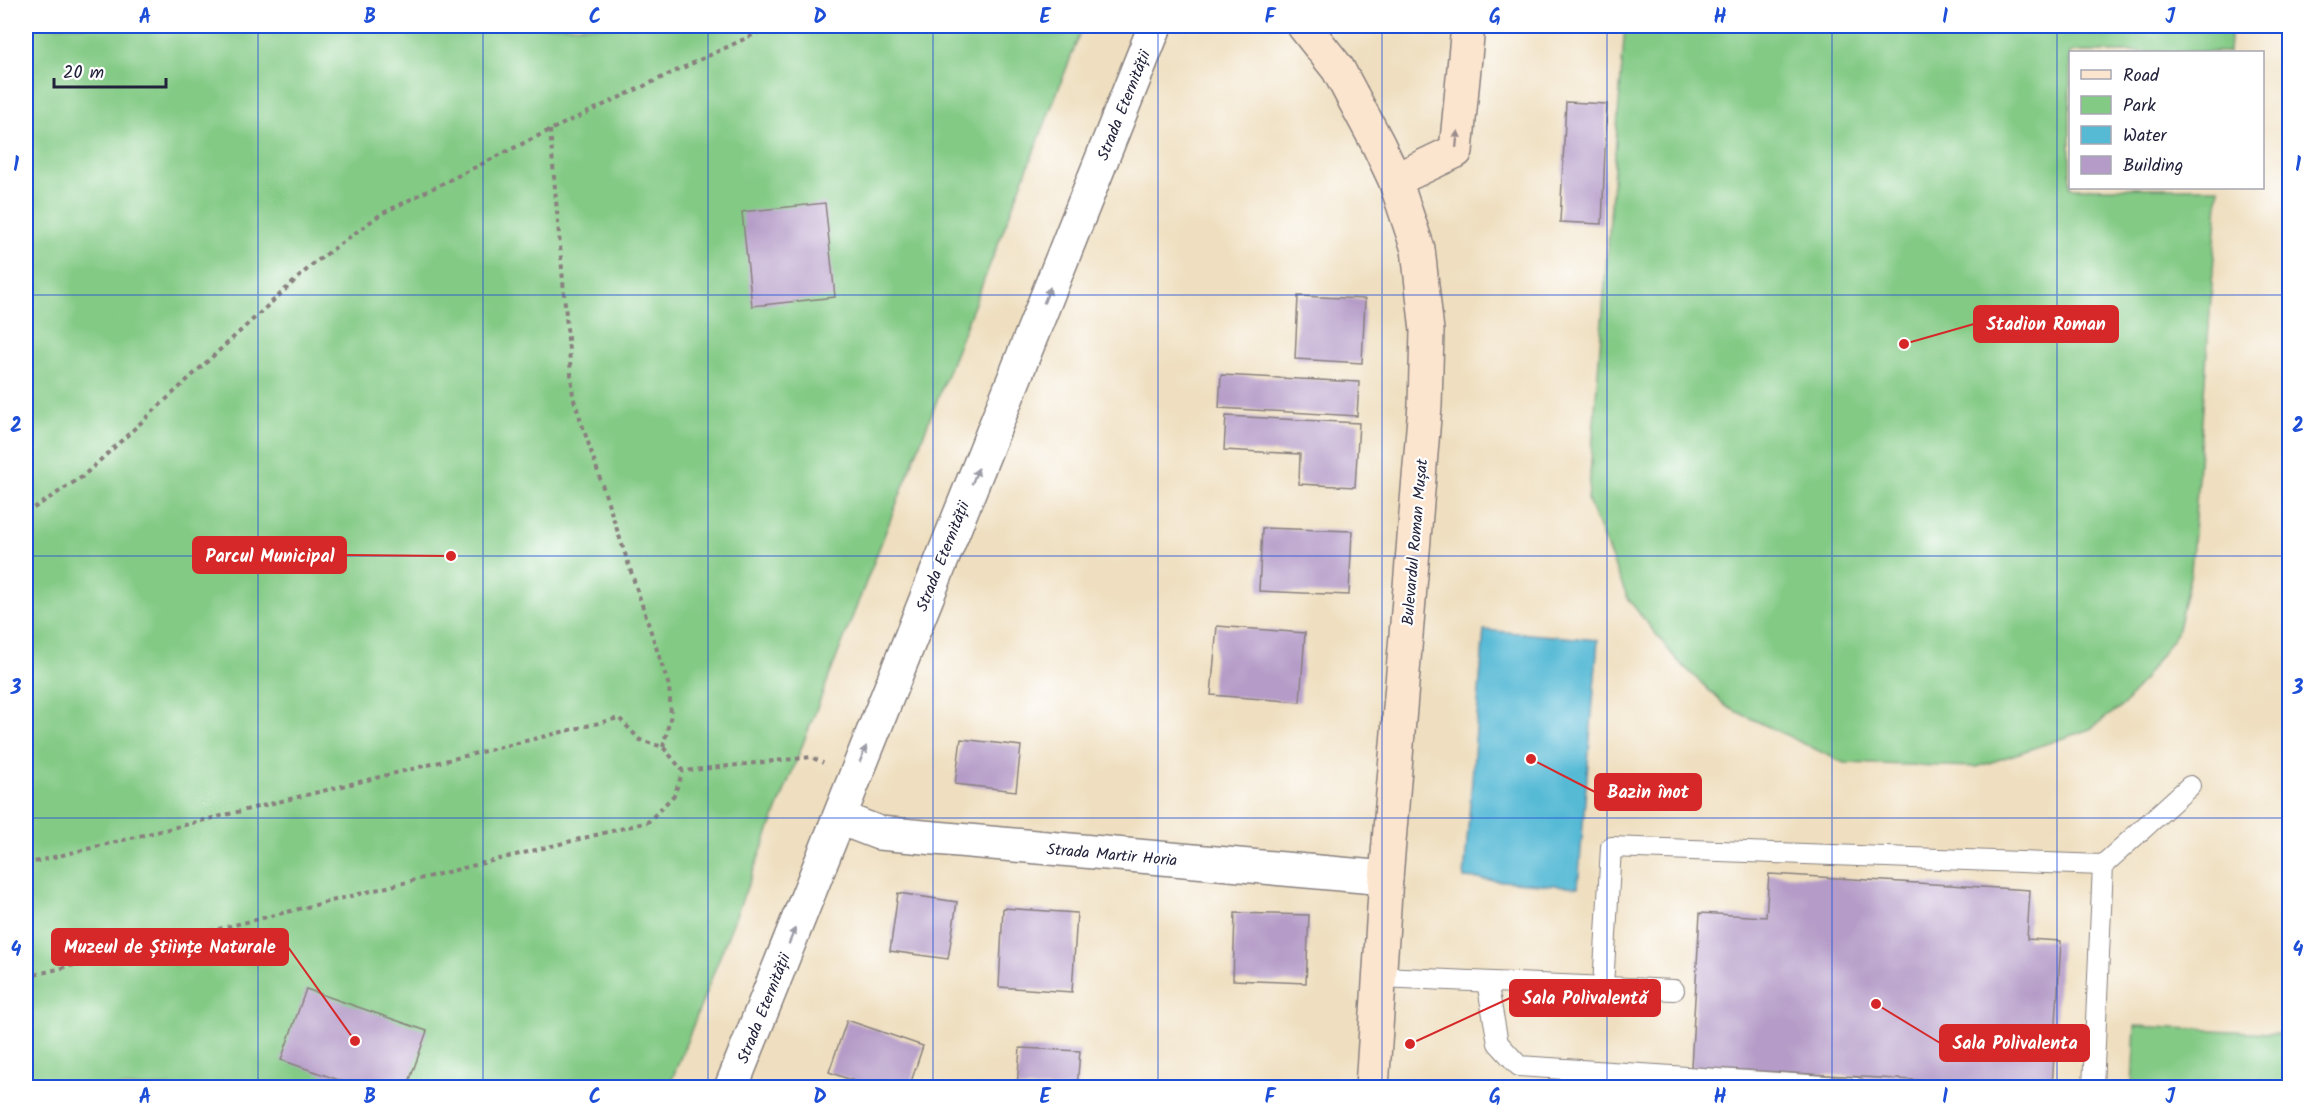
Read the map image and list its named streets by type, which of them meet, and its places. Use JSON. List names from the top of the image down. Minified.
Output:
{"streets":{"street":["Strada Eternității","Bulevardul Roman Mușat","Strada Martir Horia"]},"crossings":[["Strada Eternității","Strada Martir Horia"],["Bulevardul Roman Mușat","Strada Martir Horia"]],"one_way":["Strada Eternității"],"places":["Stadion Roman","Parcul Municipal","Bazin înot","Sala Polivalenta","Muzeul de Științe Naturale","Sala Polivalentă"],"legend":["Road","Park","Water","Building"],"scale_bar":"20 m","grid":{"columns":["A","B","C","D","E","F","G","H","I","J"],"rows":["1","2","3","4"]}}
